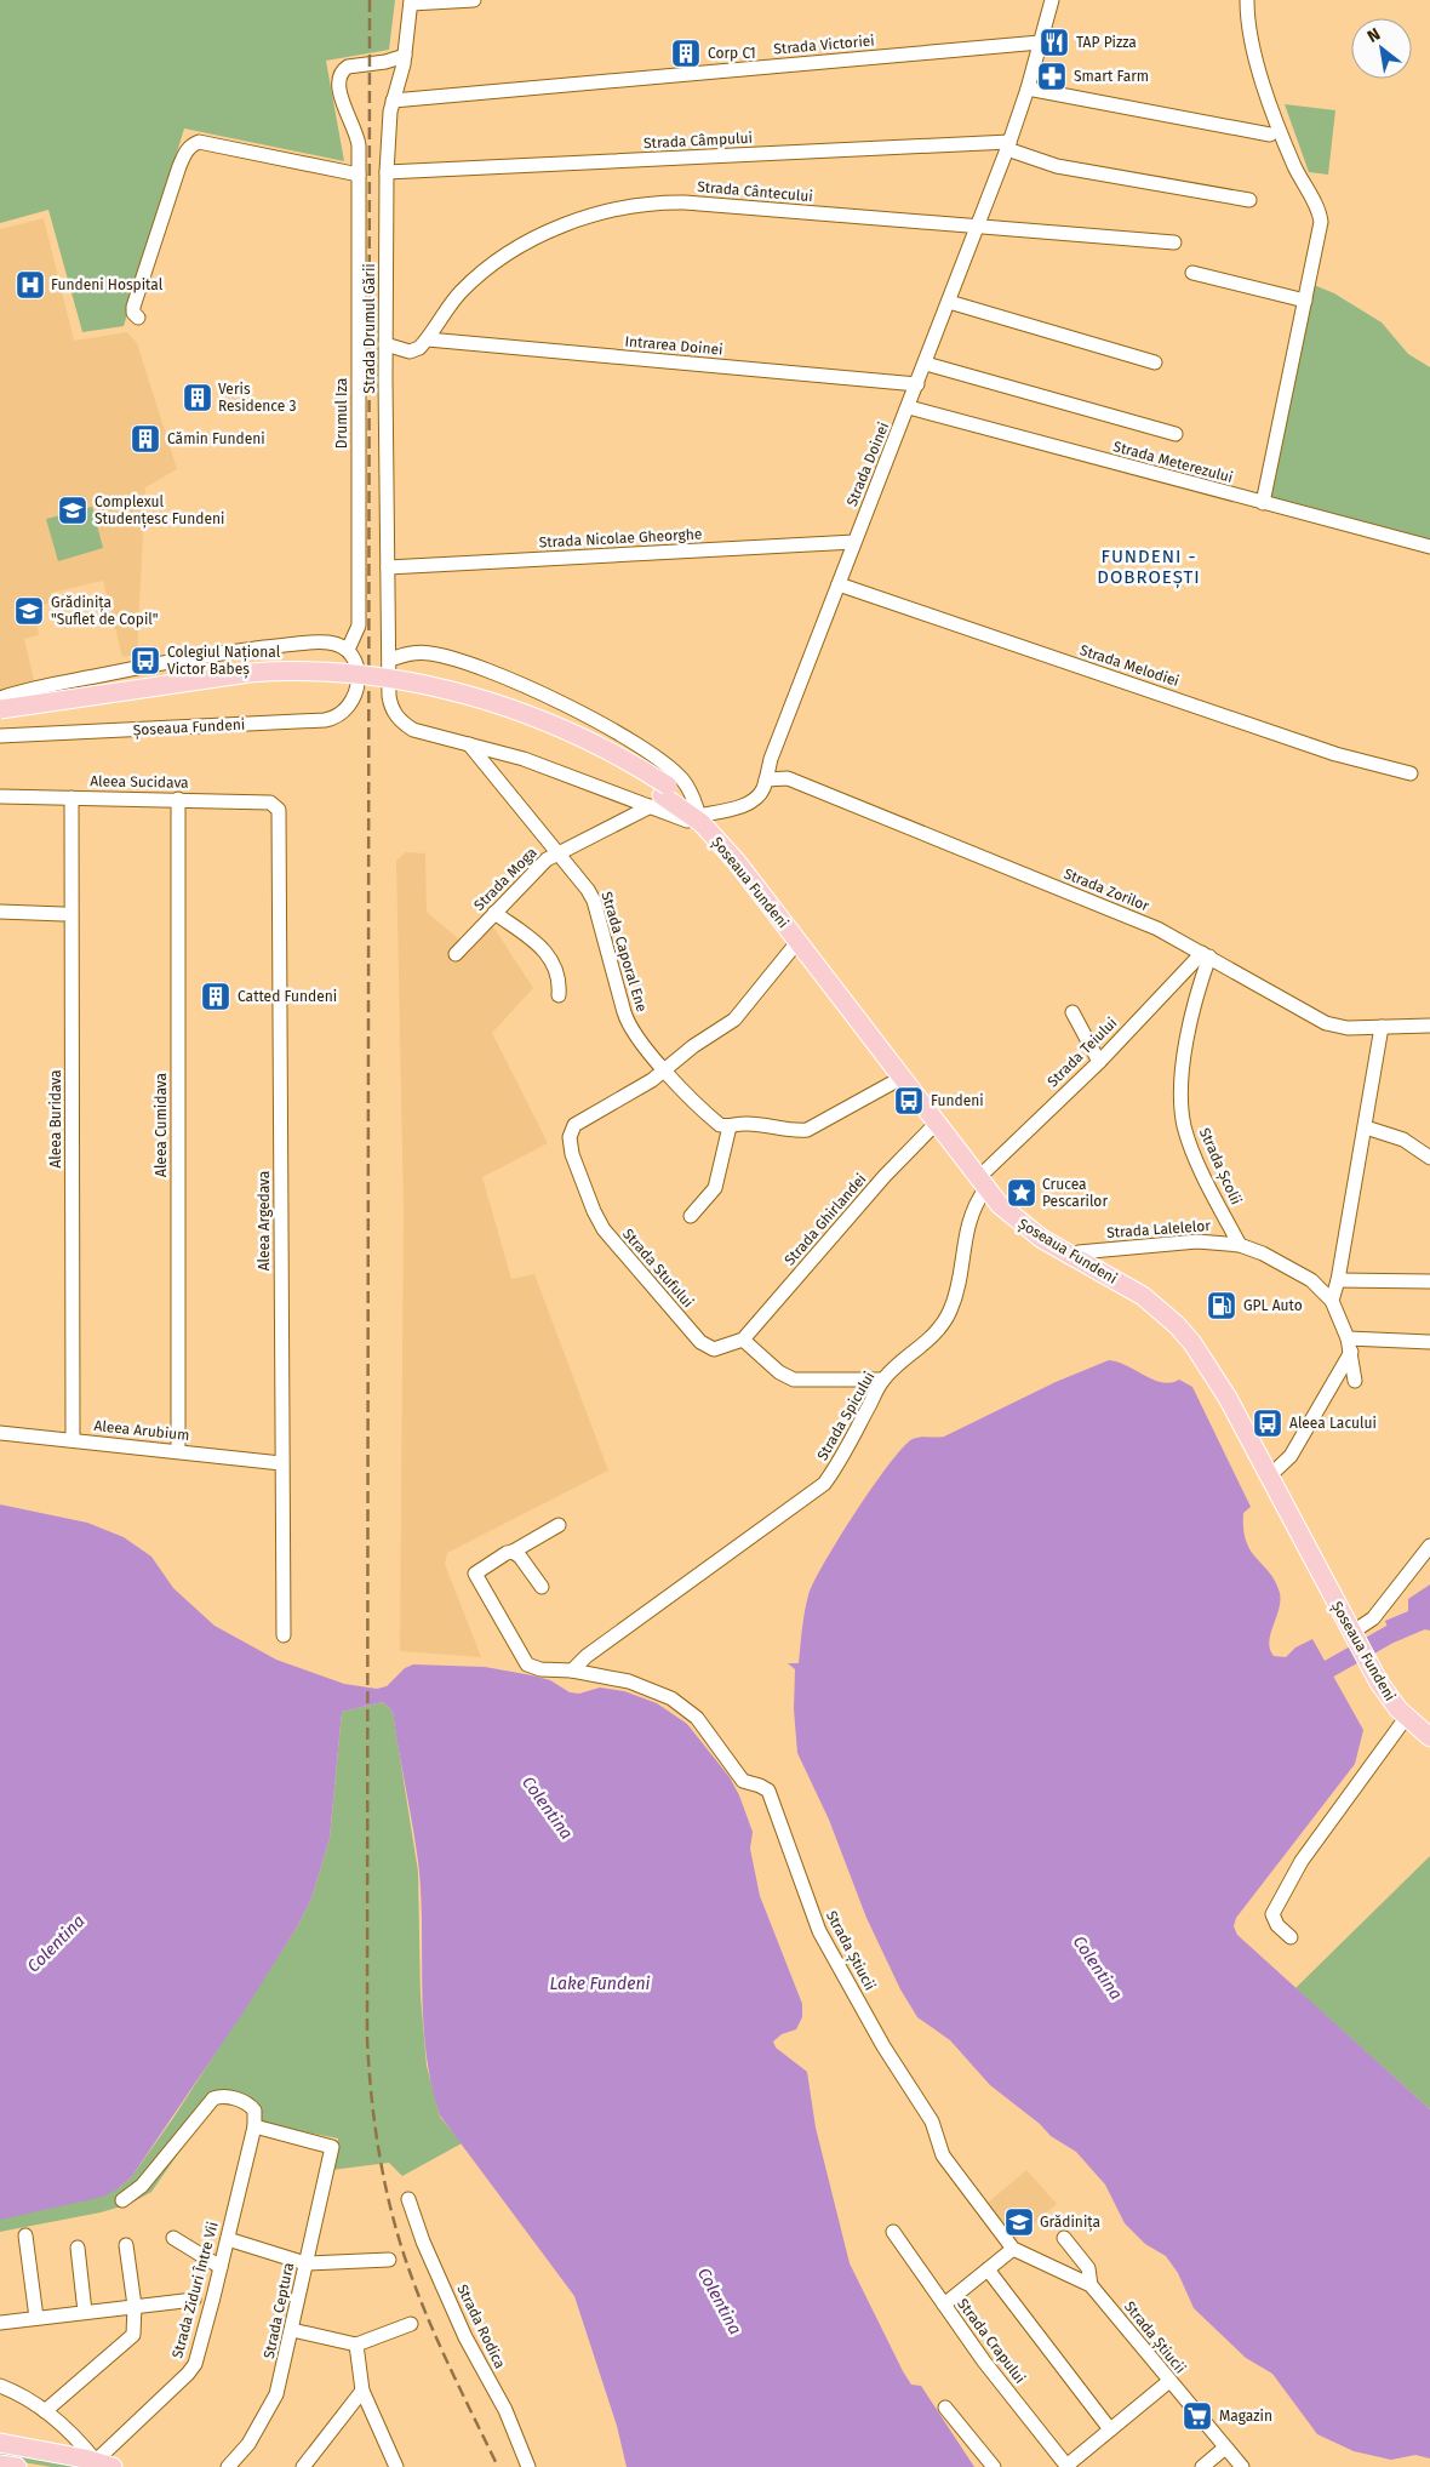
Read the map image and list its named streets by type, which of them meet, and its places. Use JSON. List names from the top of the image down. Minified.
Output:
{"streets":{"main road":["Șoseaua Fundeni"],"street":["Strada Victoriei","Strada Câmpului","Strada Cântecului","Strada Drumul Gării","Intrarea Doinei","Drumul Iza","Strada Meterezului","Strada Doinei","Strada Nicolae Gheorghe","Strada Melodiei","Aleea Sucidava","Strada Moga","Strada Zorilor","Strada Caporal Ene","Strada Teiului","Aleea Buridava","Aleea Cumidava","Strada Școlii","Strada Ghirlandei","Aleea Argedava","Strada Lalelelor","Strada Stufului","Strada Spicului","Aleea Arubium","Strada Știucii","Strada Ziduri Între Vii","Strada Ceptura","Strada Rodica","Strada Crapului"]},"crossings":[["Strada Victoriei","Strada Drumul Gării"],["Strada Victoriei","Strada Doinei"],["Strada Câmpului","Strada Drumul Gării"],["Strada Câmpului","Strada Doinei"],["Strada Cântecului","Intrarea Doinei"],["Strada Cântecului","Strada Doinei"],["Strada Drumul Gării","Drumul Iza"],["Strada Drumul Gării","Strada Nicolae Gheorghe"],["Strada Drumul Gării","Șoseaua Fundeni"],["Intrarea Doinei","Strada Doinei"],["Drumul Iza","Șoseaua Fundeni"],["Strada Meterezului","Strada Doinei"],["Strada Doinei","Strada Nicolae Gheorghe"],["Strada Doinei","Strada Melodiei"],["Strada Doinei","Șoseaua Fundeni"],["Strada Doinei","Strada Zorilor"],["Șoseaua Fundeni","Strada Moga"],["Șoseaua Fundeni","Strada Caporal Ene"],["Șoseaua Fundeni","Strada Teiului"],["Șoseaua Fundeni","Strada Ghirlandei"],["Șoseaua Fundeni","Strada Lalelelor"],["Șoseaua Fundeni","Strada Spicului"],["Aleea Sucidava","Aleea Buridava"],["Aleea Sucidava","Aleea Cumidava"],["Aleea Sucidava","Aleea Argedava"],["Strada Moga","Strada Caporal Ene"],["Strada Zorilor","Strada Teiului"],["Strada Zorilor","Strada Școlii"],["Strada Caporal Ene","Strada Stufului"],["Strada Teiului","Strada Școlii"],["Strada Teiului","Strada Spicului"],["Aleea Buridava","Aleea Arubium"],["Aleea Cumidava","Aleea Arubium"],["Strada Școlii","Strada Lalelelor"],["Strada Ghirlandei","Strada Stufului"],["Aleea Argedava","Aleea Arubium"],["Strada Spicului","Strada Știucii"],["Strada Ziduri Între Vii","Strada Ceptura"]],"districts":["FUNDENI - DOBROEȘTI"],"water":["Colentina","Lake Fundeni"],"places":{"restaurant":["TAP Pizza"],"building":["Corp C1","Veris Residence 3","Cămin Fundeni","Catted Fundeni"],"pharmacy":["Smart Farm"],"hospital":["Fundeni Hospital"],"school or university":["Complexul Studențesc Fundeni","Grădinița \"Suflet de Copil\"","Grădinița"],"bus stop":["Colegiul Național Victor Babeș","Fundeni","Aleea Lacului"],"place":["Crucea Pescarilor"],"fuel station":["GPL Auto"],"supermarket":["Magazin"]},"north":"top left"}
